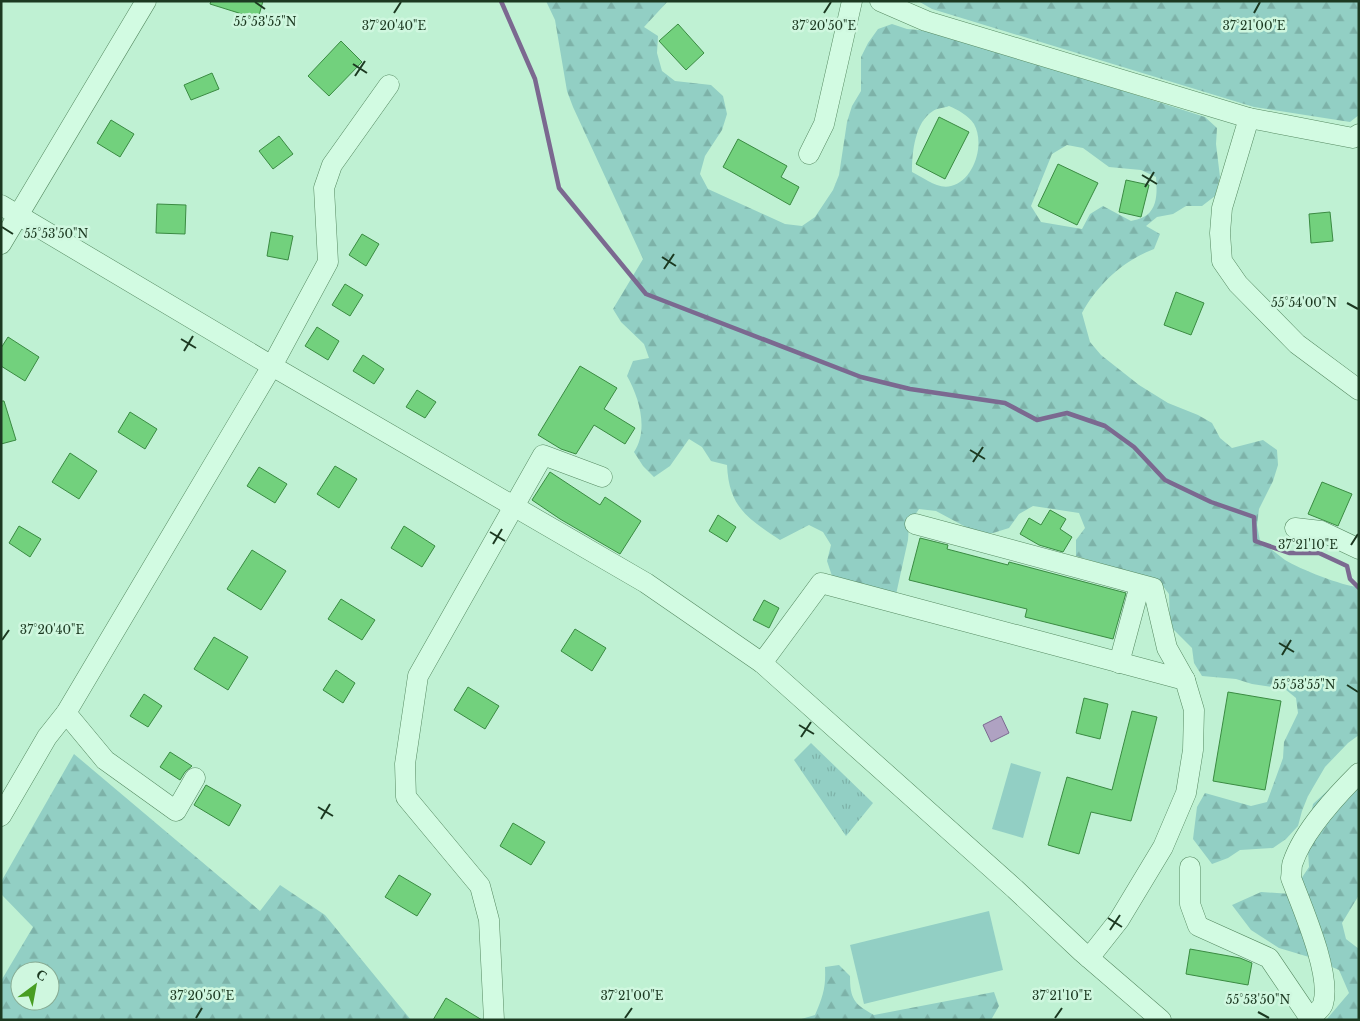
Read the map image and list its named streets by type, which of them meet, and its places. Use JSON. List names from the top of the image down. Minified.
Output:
{"north":"top right","coordinates":["55°53'55\"N","37°20'40\"E","37°20'50\"E","37°21'00\"E","55°53'50\"N","55°54'00\"N","37°21'10\"E"]}
